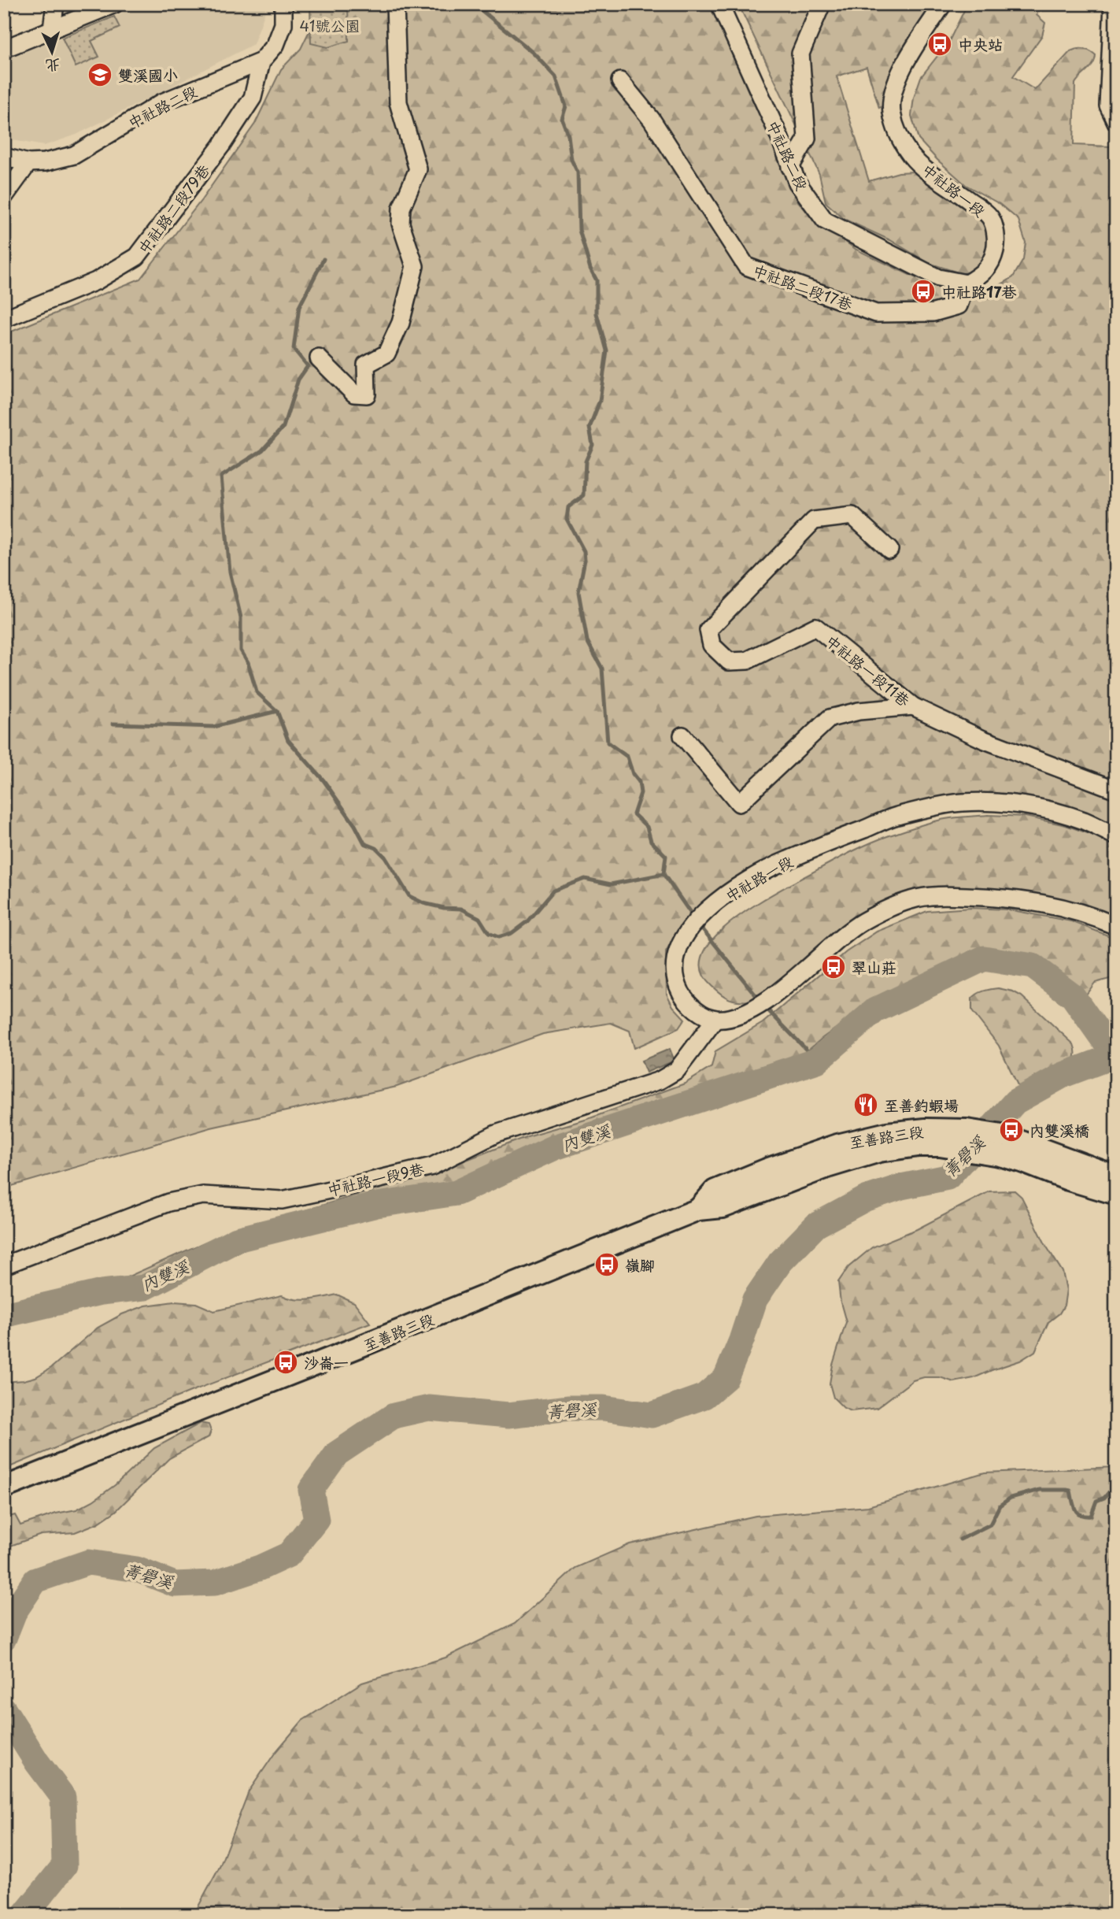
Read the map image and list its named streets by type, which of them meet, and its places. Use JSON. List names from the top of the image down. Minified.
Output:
{"streets":{"street":["中社路二段","中社路一段","中社路二段79巷","中社路二段17巷","中社路一段11巷","至善路三段","中社路一段9巷"]},"crossings":[["中社路二段","中社路一段"],["中社路二段","中社路二段79巷"],["中社路二段","中社路二段17巷"],["中社路一段","中社路二段17巷"],["中社路一段","中社路一段9巷"]],"water":["內雙溪","菁礐溪"],"parks":["41號公園"],"places":{"bus stop":["中央站","中社路17巷","翠山莊","內雙溪橋","嶺腳","沙崙一"],"school or university":["雙溪國小"],"restaurant":["至善釣蝦場"]},"north":"bottom"}
